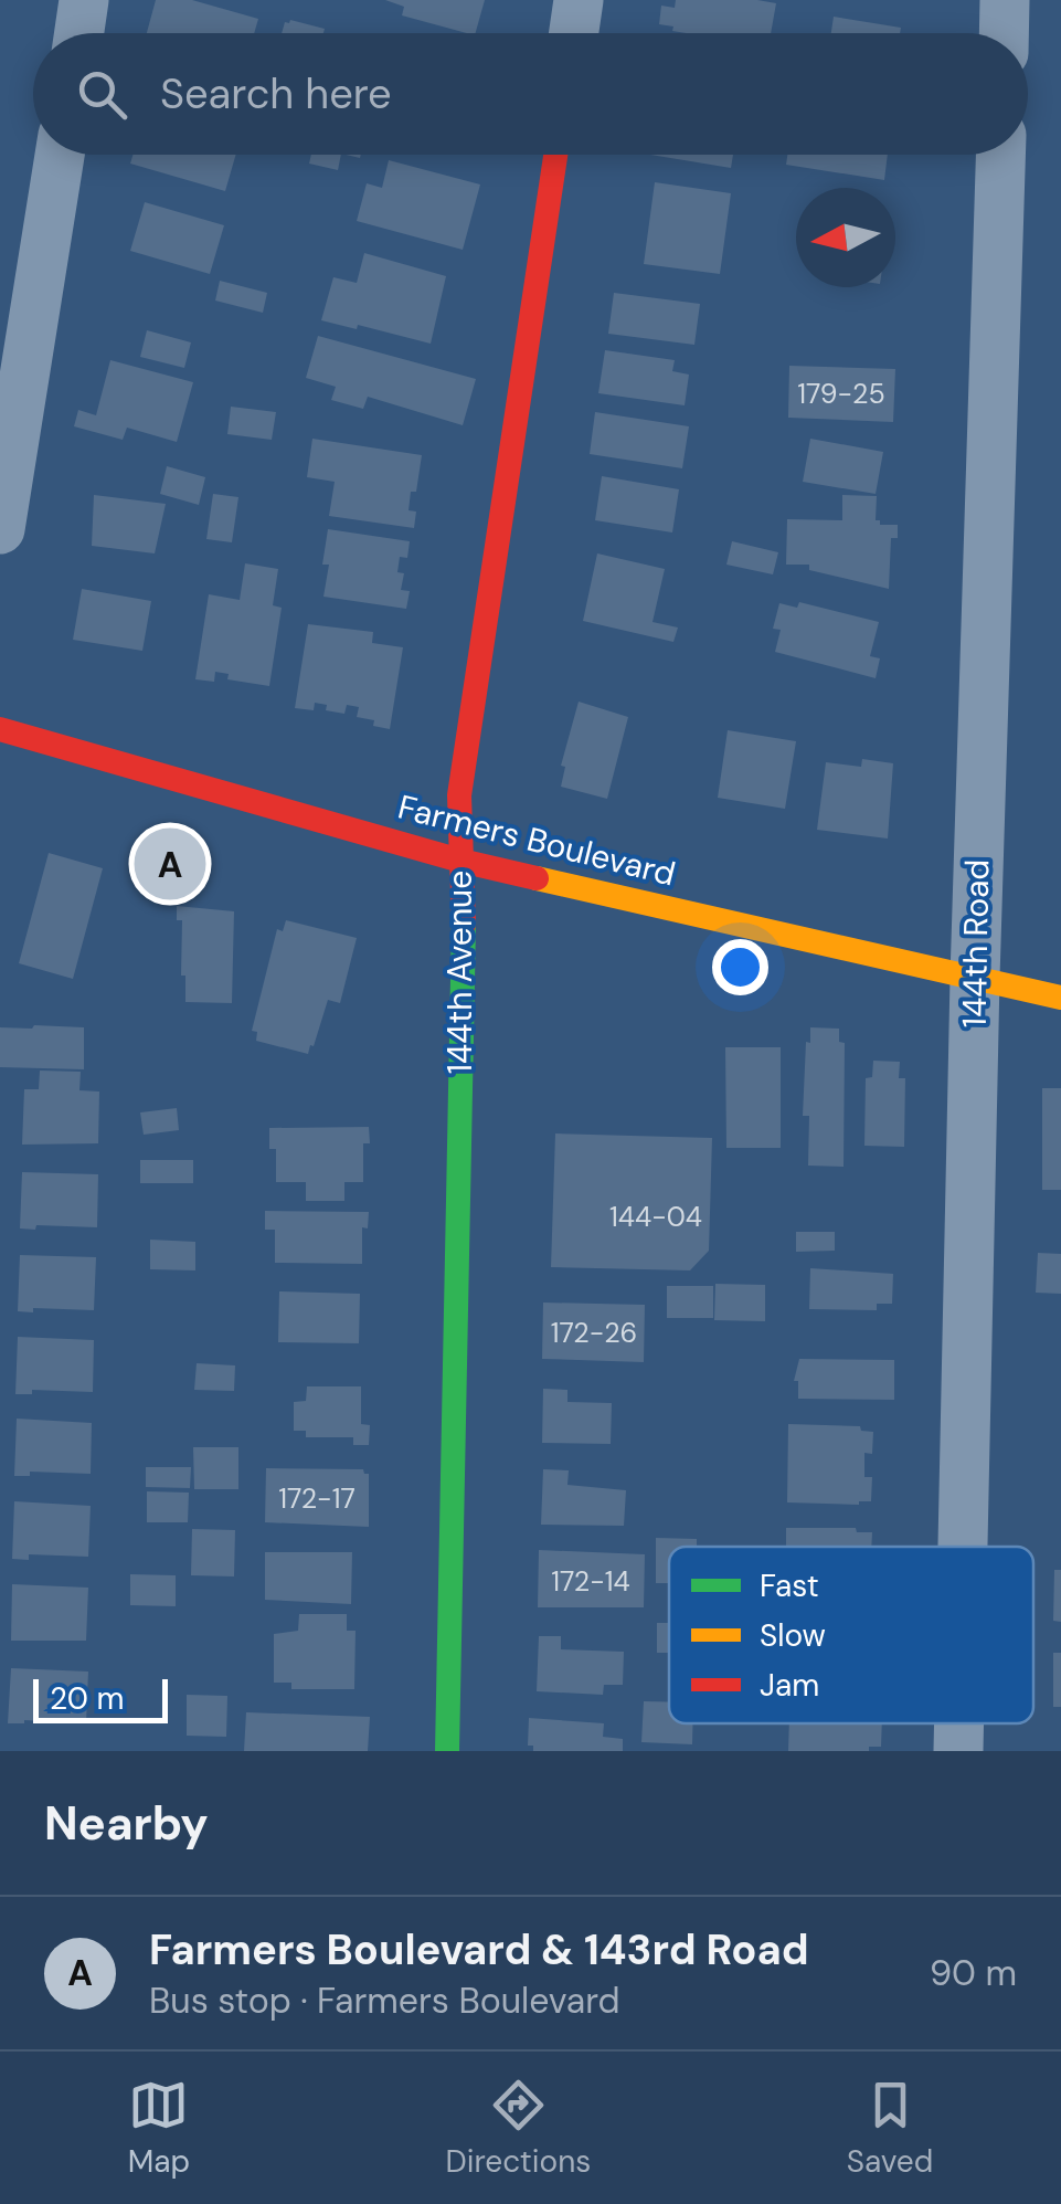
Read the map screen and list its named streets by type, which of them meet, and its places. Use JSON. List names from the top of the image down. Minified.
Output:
{"streets":{"street":["Farmers Boulevard","144th Road","144th Avenue"]},"crossings":[["Farmers Boulevard","144th Road"],["Farmers Boulevard","144th Avenue"]],"house_numbers":["179-25","144-04","172-26","172-17","172-14"],"legend":["Fast","Slow","Jam"],"scale_bar":"20 m","north":"left","page":{"search":"Search here","pins":"A","scale":"20 m","heading":"Nearby","list":[{"mark":"A","name":"Farmers Boulevard & 143rd Road","note":"Bus stop · Farmers Boulevard","value":"90 m"}],"nav":["Map","Directions","Saved"]}}
